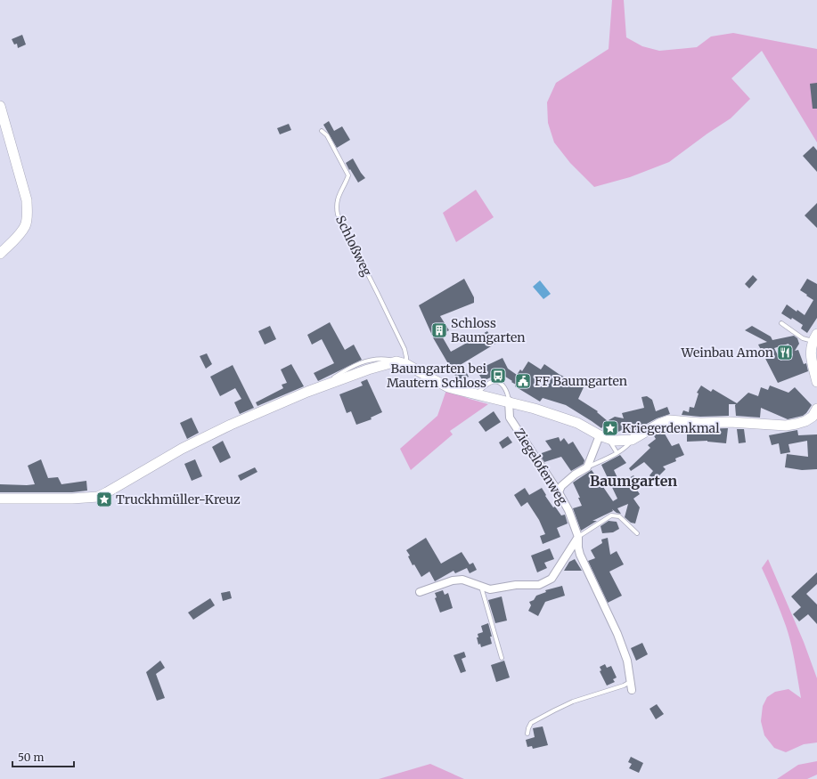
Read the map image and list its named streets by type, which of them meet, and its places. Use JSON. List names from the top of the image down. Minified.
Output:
{"streets":{"street":["Ziegelofenweg"],"lane":["Schloßweg"]},"districts":["Baumgarten"],"places":{"building":["Schloss Baumgarten"],"restaurant":["Weinbau Amon"],"bus stop":["Baumgarten bei Mautern Schloss"],"public building":["FF Baumgarten"],"place":["Kriegerdenkmal","Truckhmüller-Kreuz"]},"scale_bar":"50 m"}
